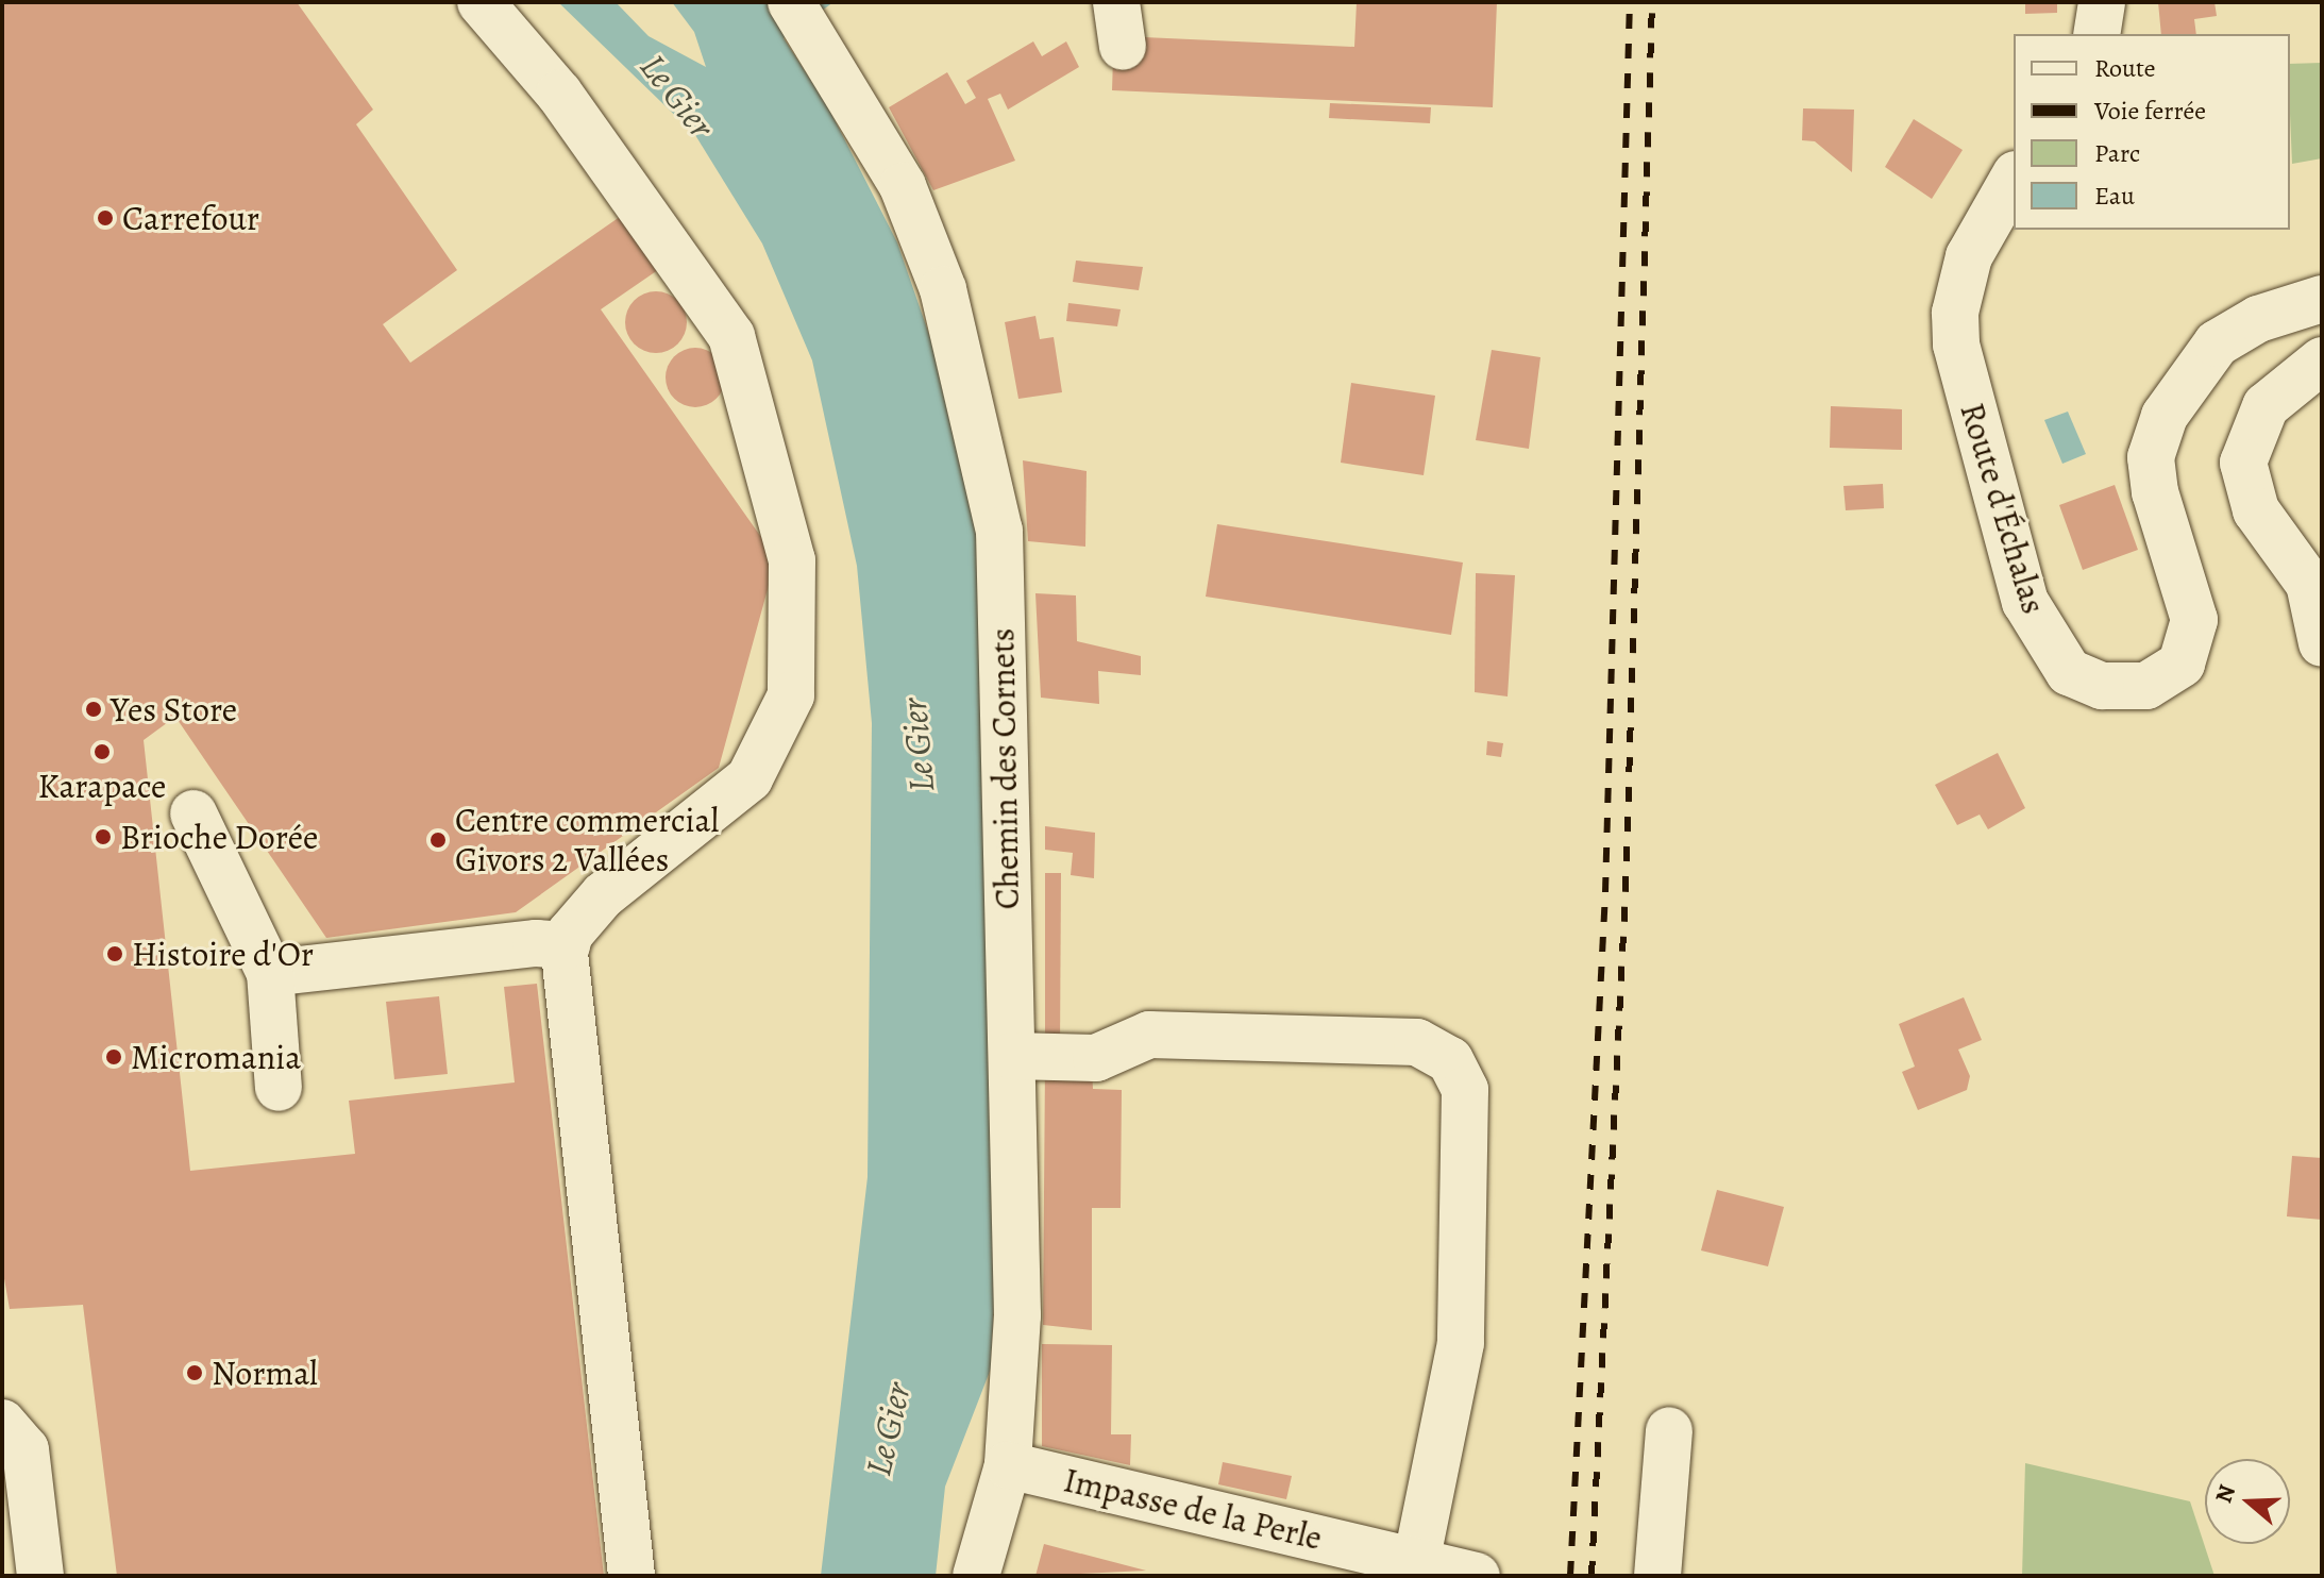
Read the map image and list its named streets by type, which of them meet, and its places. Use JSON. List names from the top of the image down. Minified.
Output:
{"streets":{"street":["Route d'Échalas","Chemin des Cornets","Impasse de la Perle"]},"crossings":[["Chemin des Cornets","Impasse de la Perle"]],"water":["Le Gier"],"places":["Carrefour","Yes Store","Karapace","Brioche Dorée","Centre commercial Givors 2 Vallées","Histoire d'Or","Micromania","Normal"],"legend":["Route","Voie ferrée","Parc","Eau"],"north":"left"}
